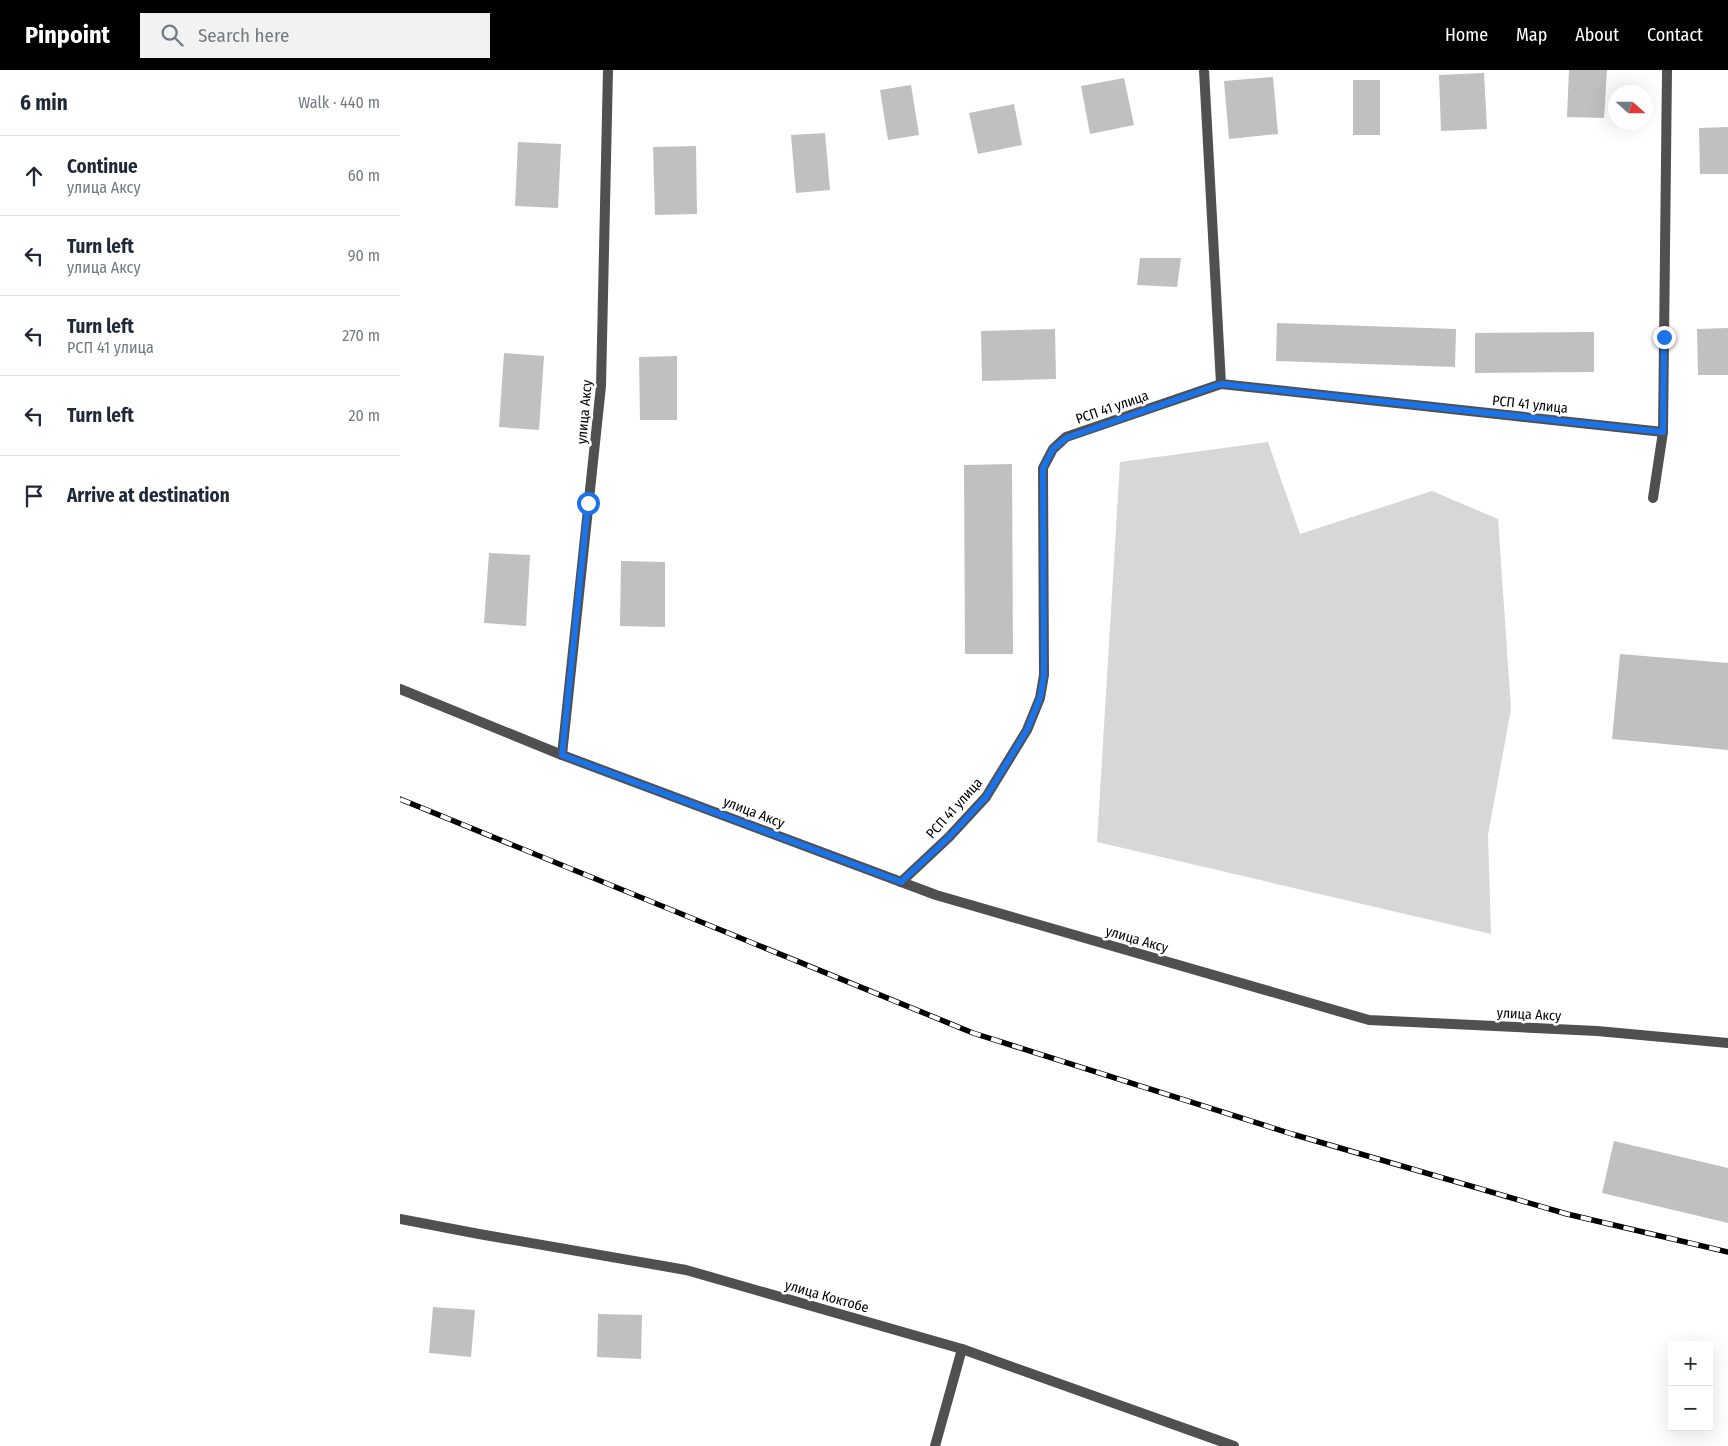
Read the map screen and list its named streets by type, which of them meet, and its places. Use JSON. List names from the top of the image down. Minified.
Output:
{"streets":{"street":["РСП 41 улица","улица Аксу","улица Коктобе"]},"crossings":[["РСП 41 улица","улица Аксу"]],"north":"right","page":{"header":"Pinpoint","search":"Search here","nav":["Home","Map","About","Contact"],"heading":["6 min","Walk · 440 m"],"list":[["Continue","улица Аксу","60 m"],["Turn left","улица Аксу","90 m"],["Turn left","РСП 41 улица","270 m"],["Turn left","20 m"],"Arrive at destination"],"map_buttons":["+","−"]}}
